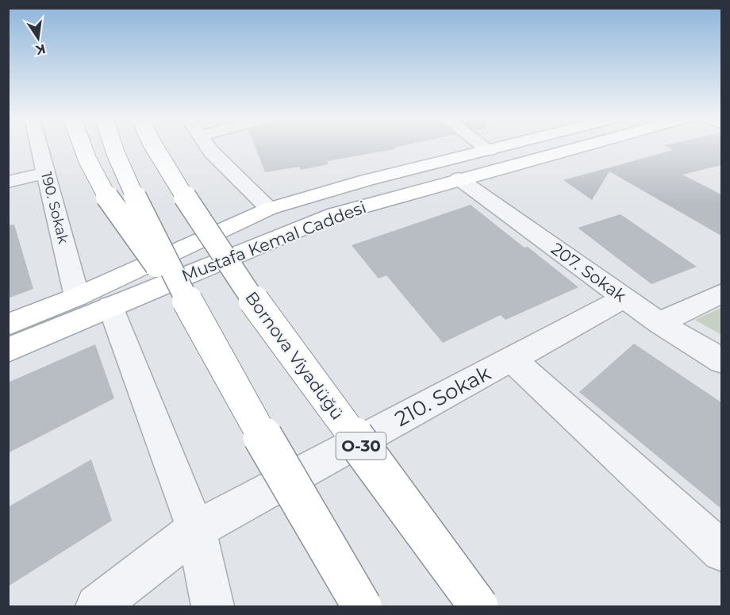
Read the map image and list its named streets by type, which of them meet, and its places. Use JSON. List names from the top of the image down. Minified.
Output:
{"streets":{"main road":["Mustafa Kemal Caddesi","Bornova Viyadüğü","O-30"],"street":["190. Sokak","207. Sokak","210. Sokak"]},"crossings":[["190. Sokak","Mustafa Kemal Caddesi"],["Mustafa Kemal Caddesi","207. Sokak"],["207. Sokak","210. Sokak"]],"north":"bottom"}
